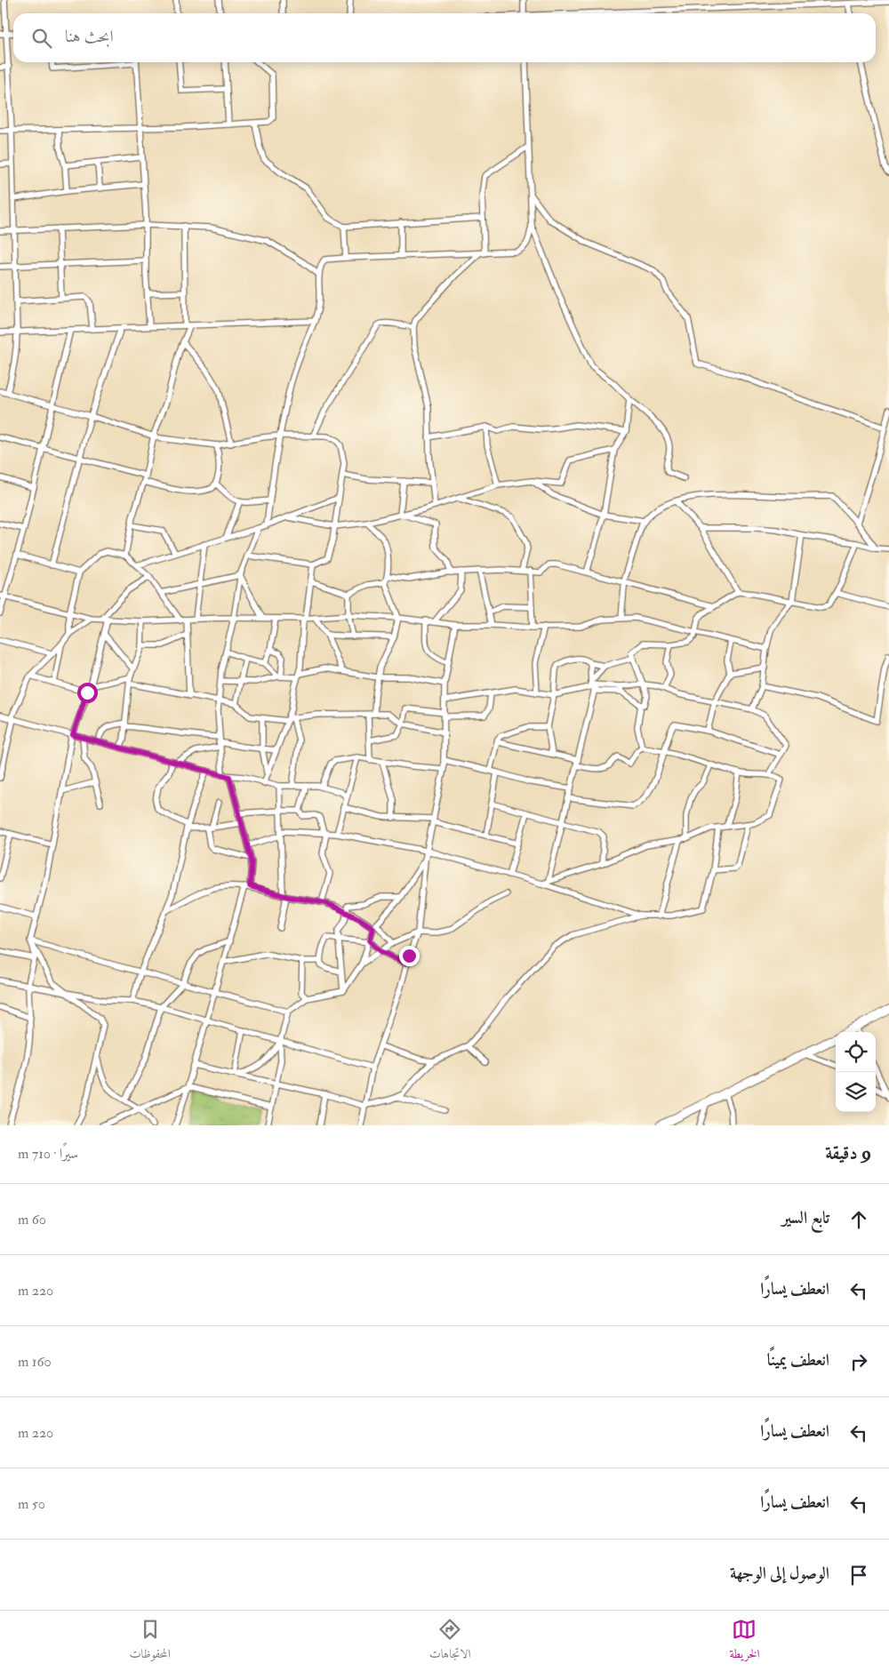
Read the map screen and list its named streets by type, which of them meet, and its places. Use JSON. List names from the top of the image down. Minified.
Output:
{"page":{"search":"ابحث هنا","heading":["9 دقيقة","سيرًا · 710 m"],"list":[["تابع السير","60 m"],["انعطف يسارًا","220 m"],["انعطف يمينًا","160 m"],["انعطف يسارًا","220 m"],["انعطف يسارًا","50 m"],"الوصول إلى الوجهة"],"nav":["الخريطة","الاتجاهات","المحفوظات"]}}
